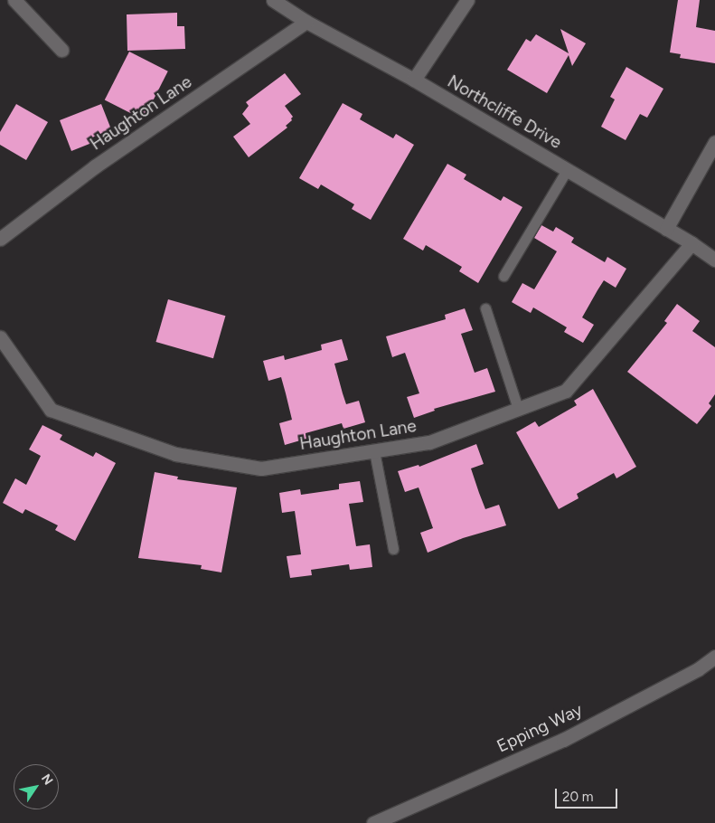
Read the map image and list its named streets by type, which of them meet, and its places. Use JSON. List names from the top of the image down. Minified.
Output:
{"streets":{"street":["Northcliffe Drive","Haughton Lane","Epping Way"]},"crossings":[["Northcliffe Drive","Haughton Lane"]],"scale_bar":"20 m","north":"top right"}
